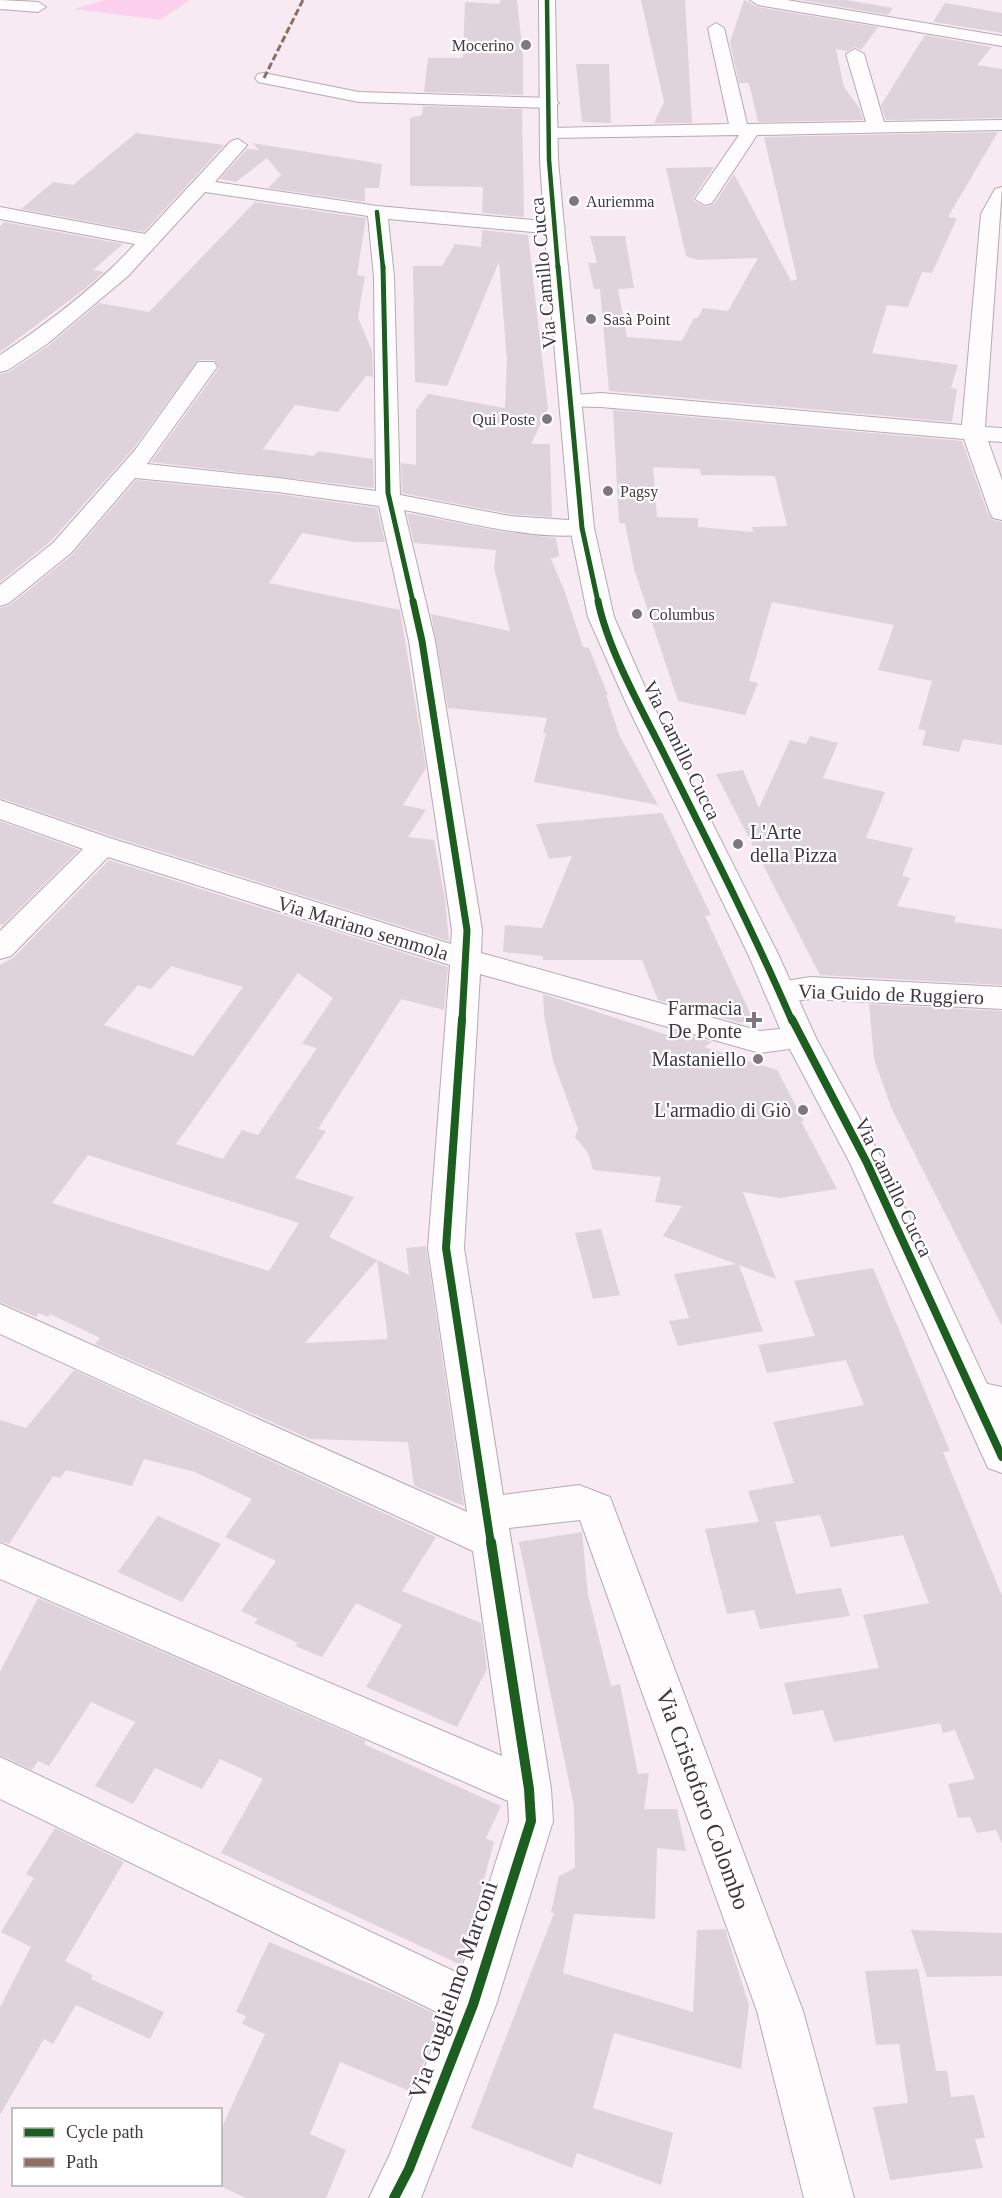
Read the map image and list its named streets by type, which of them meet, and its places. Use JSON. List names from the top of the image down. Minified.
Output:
{"streets":{"street":["Via Camillo Cucca","Via Mariano semmola","Via Guido de Ruggiero","Via Cristoforo Colombo","Via Guglielmo Marconi"]},"crossings":[["Via Camillo Cucca","Via Mariano semmola"],["Via Camillo Cucca","Via Guido de Ruggiero"],["Via Mariano semmola","Via Guglielmo Marconi"],["Via Cristoforo Colombo","Via Guglielmo Marconi"]],"places":{"other":["Mocerino","Auriemma","Sasà Point","Qui Poste","Pagsy","Columbus","L'Arte della Pizza","Mastaniello","L'armadio di Giò"],"health":["Farmacia De Ponte"]},"legend":["Cycle path","Path"]}
